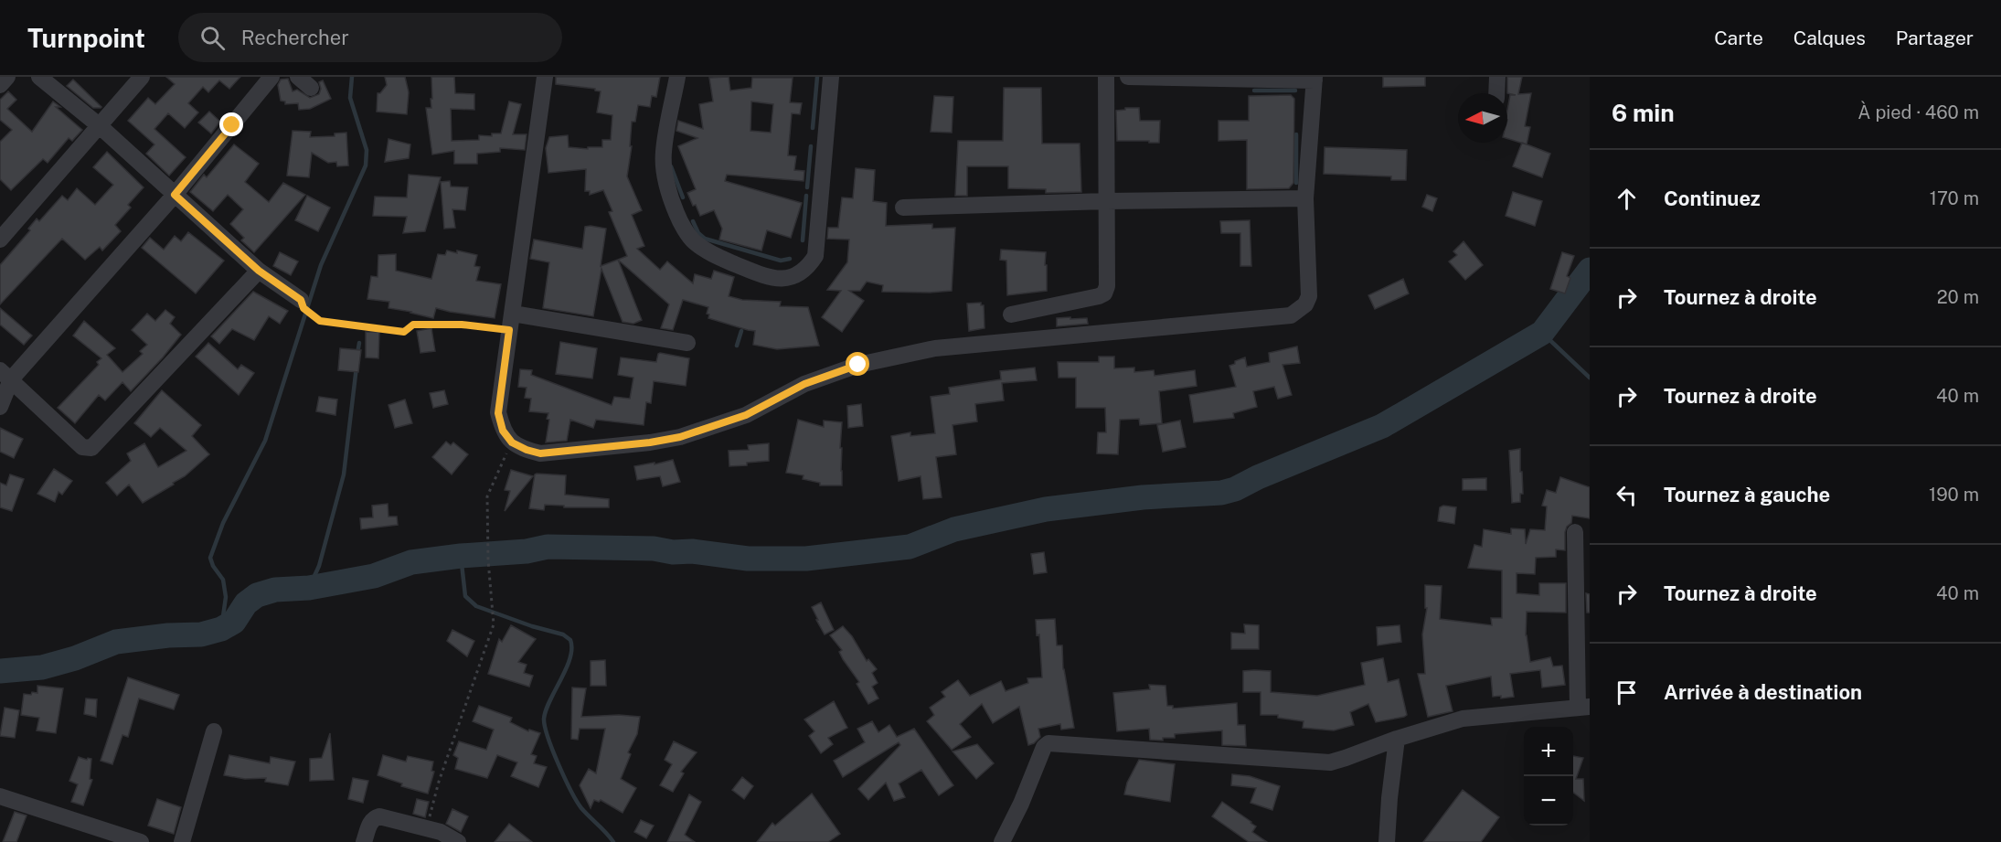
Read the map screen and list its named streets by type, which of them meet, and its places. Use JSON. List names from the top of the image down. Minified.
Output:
{"north":"left","page":{"header":"Turnpoint","search":"Rechercher","nav":["Carte","Calques","Partager"],"heading":["6 min","À pied · 460 m"],"list":[["Continuez","170 m"],["Tournez à droite","20 m"],["Tournez à droite","40 m"],["Tournez à gauche","190 m"],["Tournez à droite","40 m"],"Arrivée à destination"],"map_buttons":["+","−"]}}
